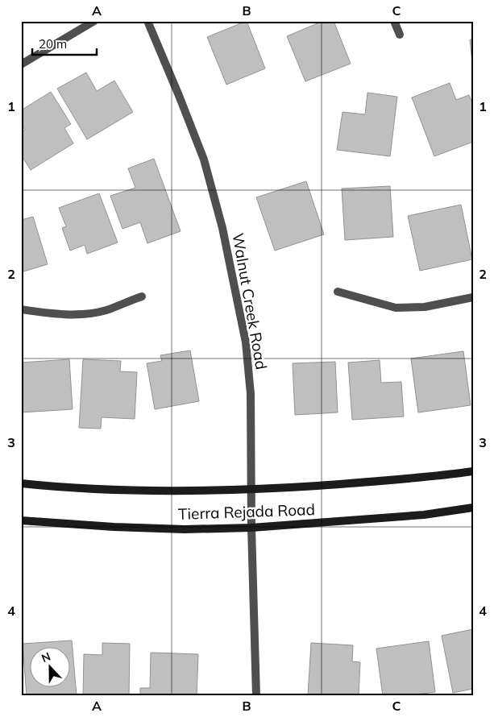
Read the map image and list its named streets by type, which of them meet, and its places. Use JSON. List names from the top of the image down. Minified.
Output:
{"streets":{"main road":["Tierra Rejada Road"],"street":["Walnut Creek Road"]},"crossings":[["Walnut Creek Road","Tierra Rejada Road"]],"scale_bar":"20 m","north":"top","grid":{"columns":["A","B","C"],"rows":["1","2","3","4"]}}
